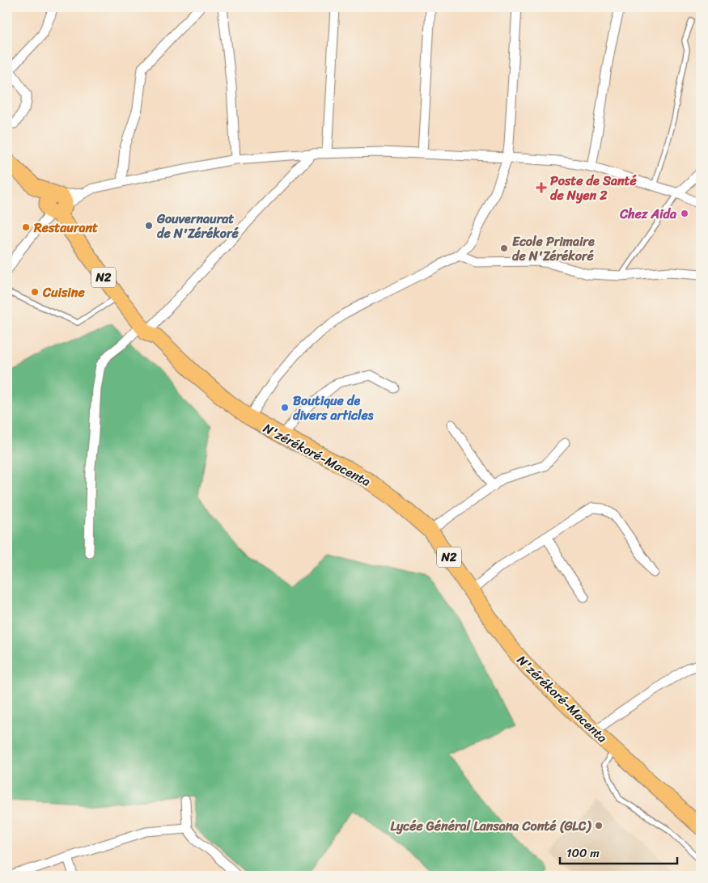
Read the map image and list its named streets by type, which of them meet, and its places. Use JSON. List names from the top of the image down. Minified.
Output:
{"streets":{"highway":["N2","N'zérékoré-Macenta"]},"crossings":[["N2","N'zérékoré-Macenta"]],"places":{"health":["Poste de Santé de Nyen 2"],"other":["Chez Aida","Gouvernaurat de N'Zérékoré","Restaurant","Ecole Primaire de N'Zérékoré","Cuisine","Boutique de divers articles","Lycée Général Lansana Conté (GLC)"]},"scale_bar":"100 m"}
